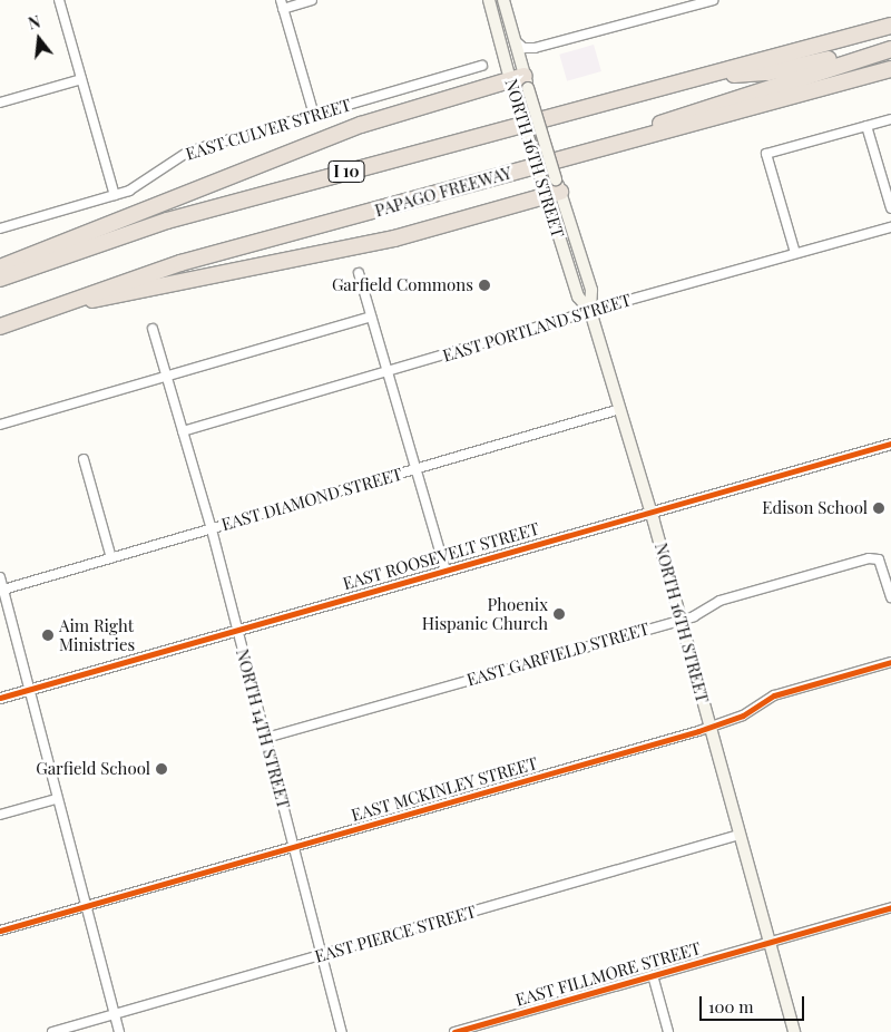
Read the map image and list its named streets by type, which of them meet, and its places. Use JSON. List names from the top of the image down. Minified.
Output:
{"streets":{"highway":["I 10","PAPAGO FREEWAY"],"main road":["NORTH 16TH STREET"],"street":["EAST CULVER STREET","EAST PORTLAND STREET","EAST DIAMOND STREET","EAST ROOSEVELT STREET","EAST GARFIELD STREET","NORTH 14TH STREET","EAST MCKINLEY STREET","EAST PIERCE STREET","EAST FILLMORE STREET"]},"crossings":[["NORTH 16TH STREET","EAST PORTLAND STREET"],["NORTH 16TH STREET","EAST DIAMOND STREET"],["NORTH 16TH STREET","EAST ROOSEVELT STREET"],["NORTH 16TH STREET","EAST GARFIELD STREET"],["NORTH 16TH STREET","EAST MCKINLEY STREET"],["NORTH 16TH STREET","EAST PIERCE STREET"],["NORTH 16TH STREET","EAST FILLMORE STREET"],["EAST PORTLAND STREET","NORTH 14TH STREET"],["EAST DIAMOND STREET","NORTH 14TH STREET"],["EAST ROOSEVELT STREET","NORTH 14TH STREET"],["EAST GARFIELD STREET","NORTH 14TH STREET"],["NORTH 14TH STREET","EAST MCKINLEY STREET"],["NORTH 14TH STREET","EAST PIERCE STREET"]],"places":["Garfield Commons","Edison School","Phoenix Hispanic Church","Aim Right Ministries","Garfield School"],"scale_bar":"100 m","north":"top"}
